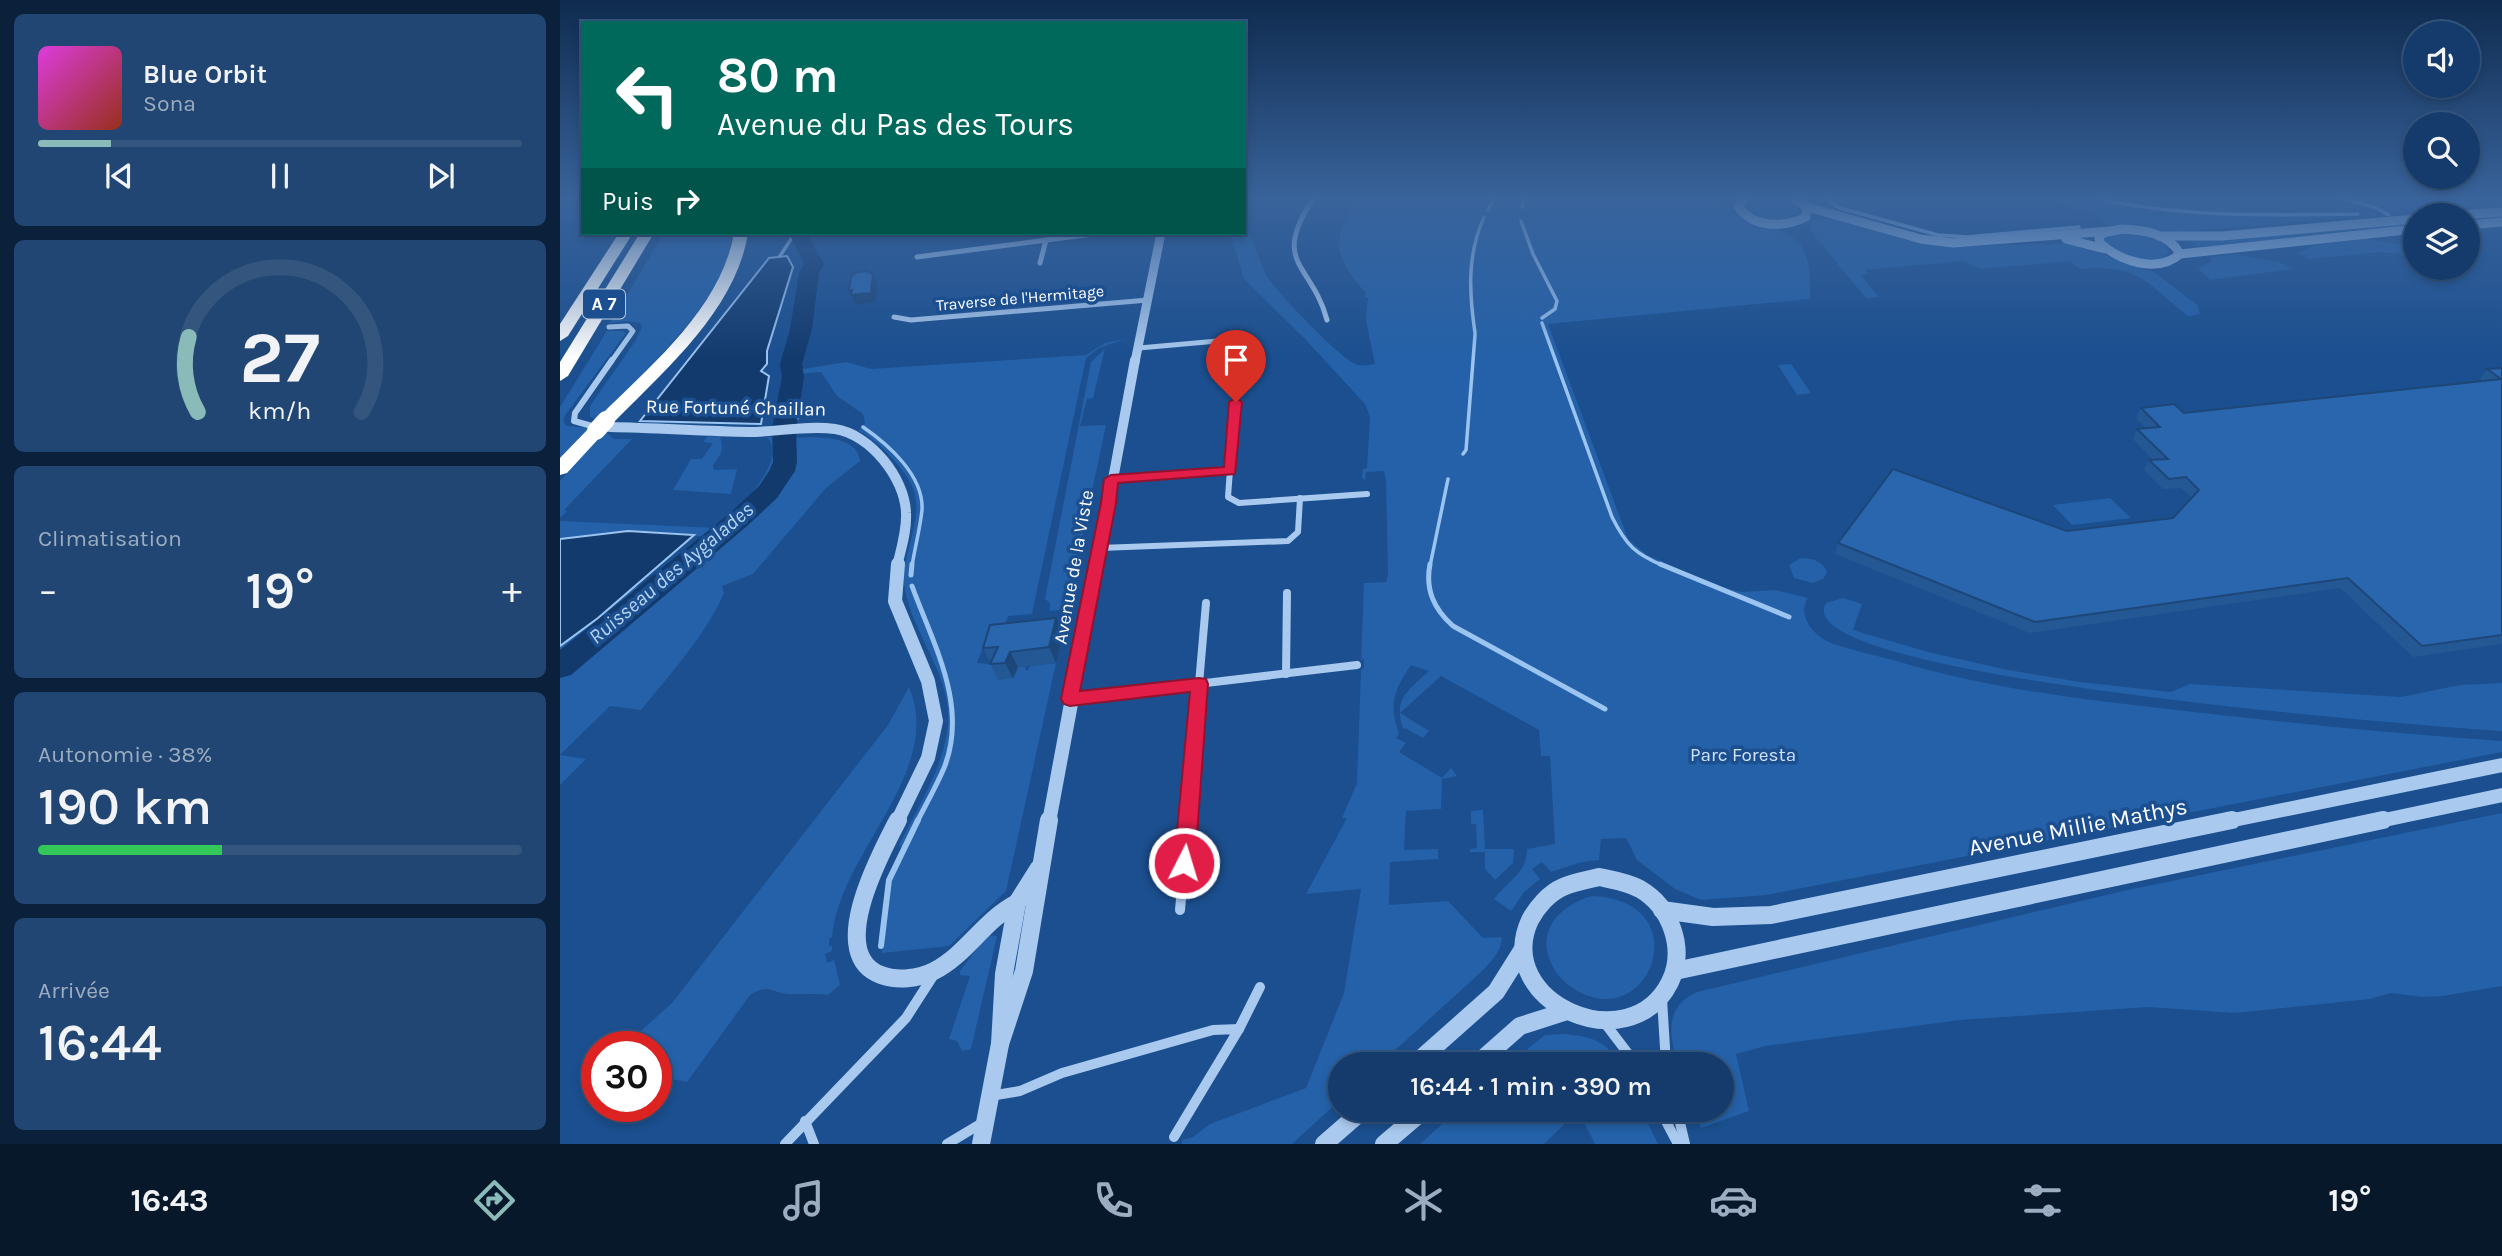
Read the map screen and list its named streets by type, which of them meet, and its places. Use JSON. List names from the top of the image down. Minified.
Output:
{"streets":{"highway":["A 7"],"street":["Traverse de l'Hermitage","Rue Fortuné Chaillan","Avenue de la Viste","Avenue Millie Mathys"]},"crossings":[["Traverse de l'Hermitage","Avenue de la Viste"],["Rue Fortuné Chaillan","Avenue de la Viste"]],"water":["Ruisseau des Aygalades"],"parks":["Parc Foresta"],"page":{"turn":["80 m","Avenue du Pas des Tours"],"song":["Blue Orbit","Sona"],"then":"Puis","tile":["Climatisation",["Autonomie · 38%","190 km"],["Arrivée","16:44"]],"heat":["−","19°","+"],"limit":"30","trip":"16:44 · 1 min · 390 m","tabs":["16:43","19°"],"gauge":["27","km/h"]}}
